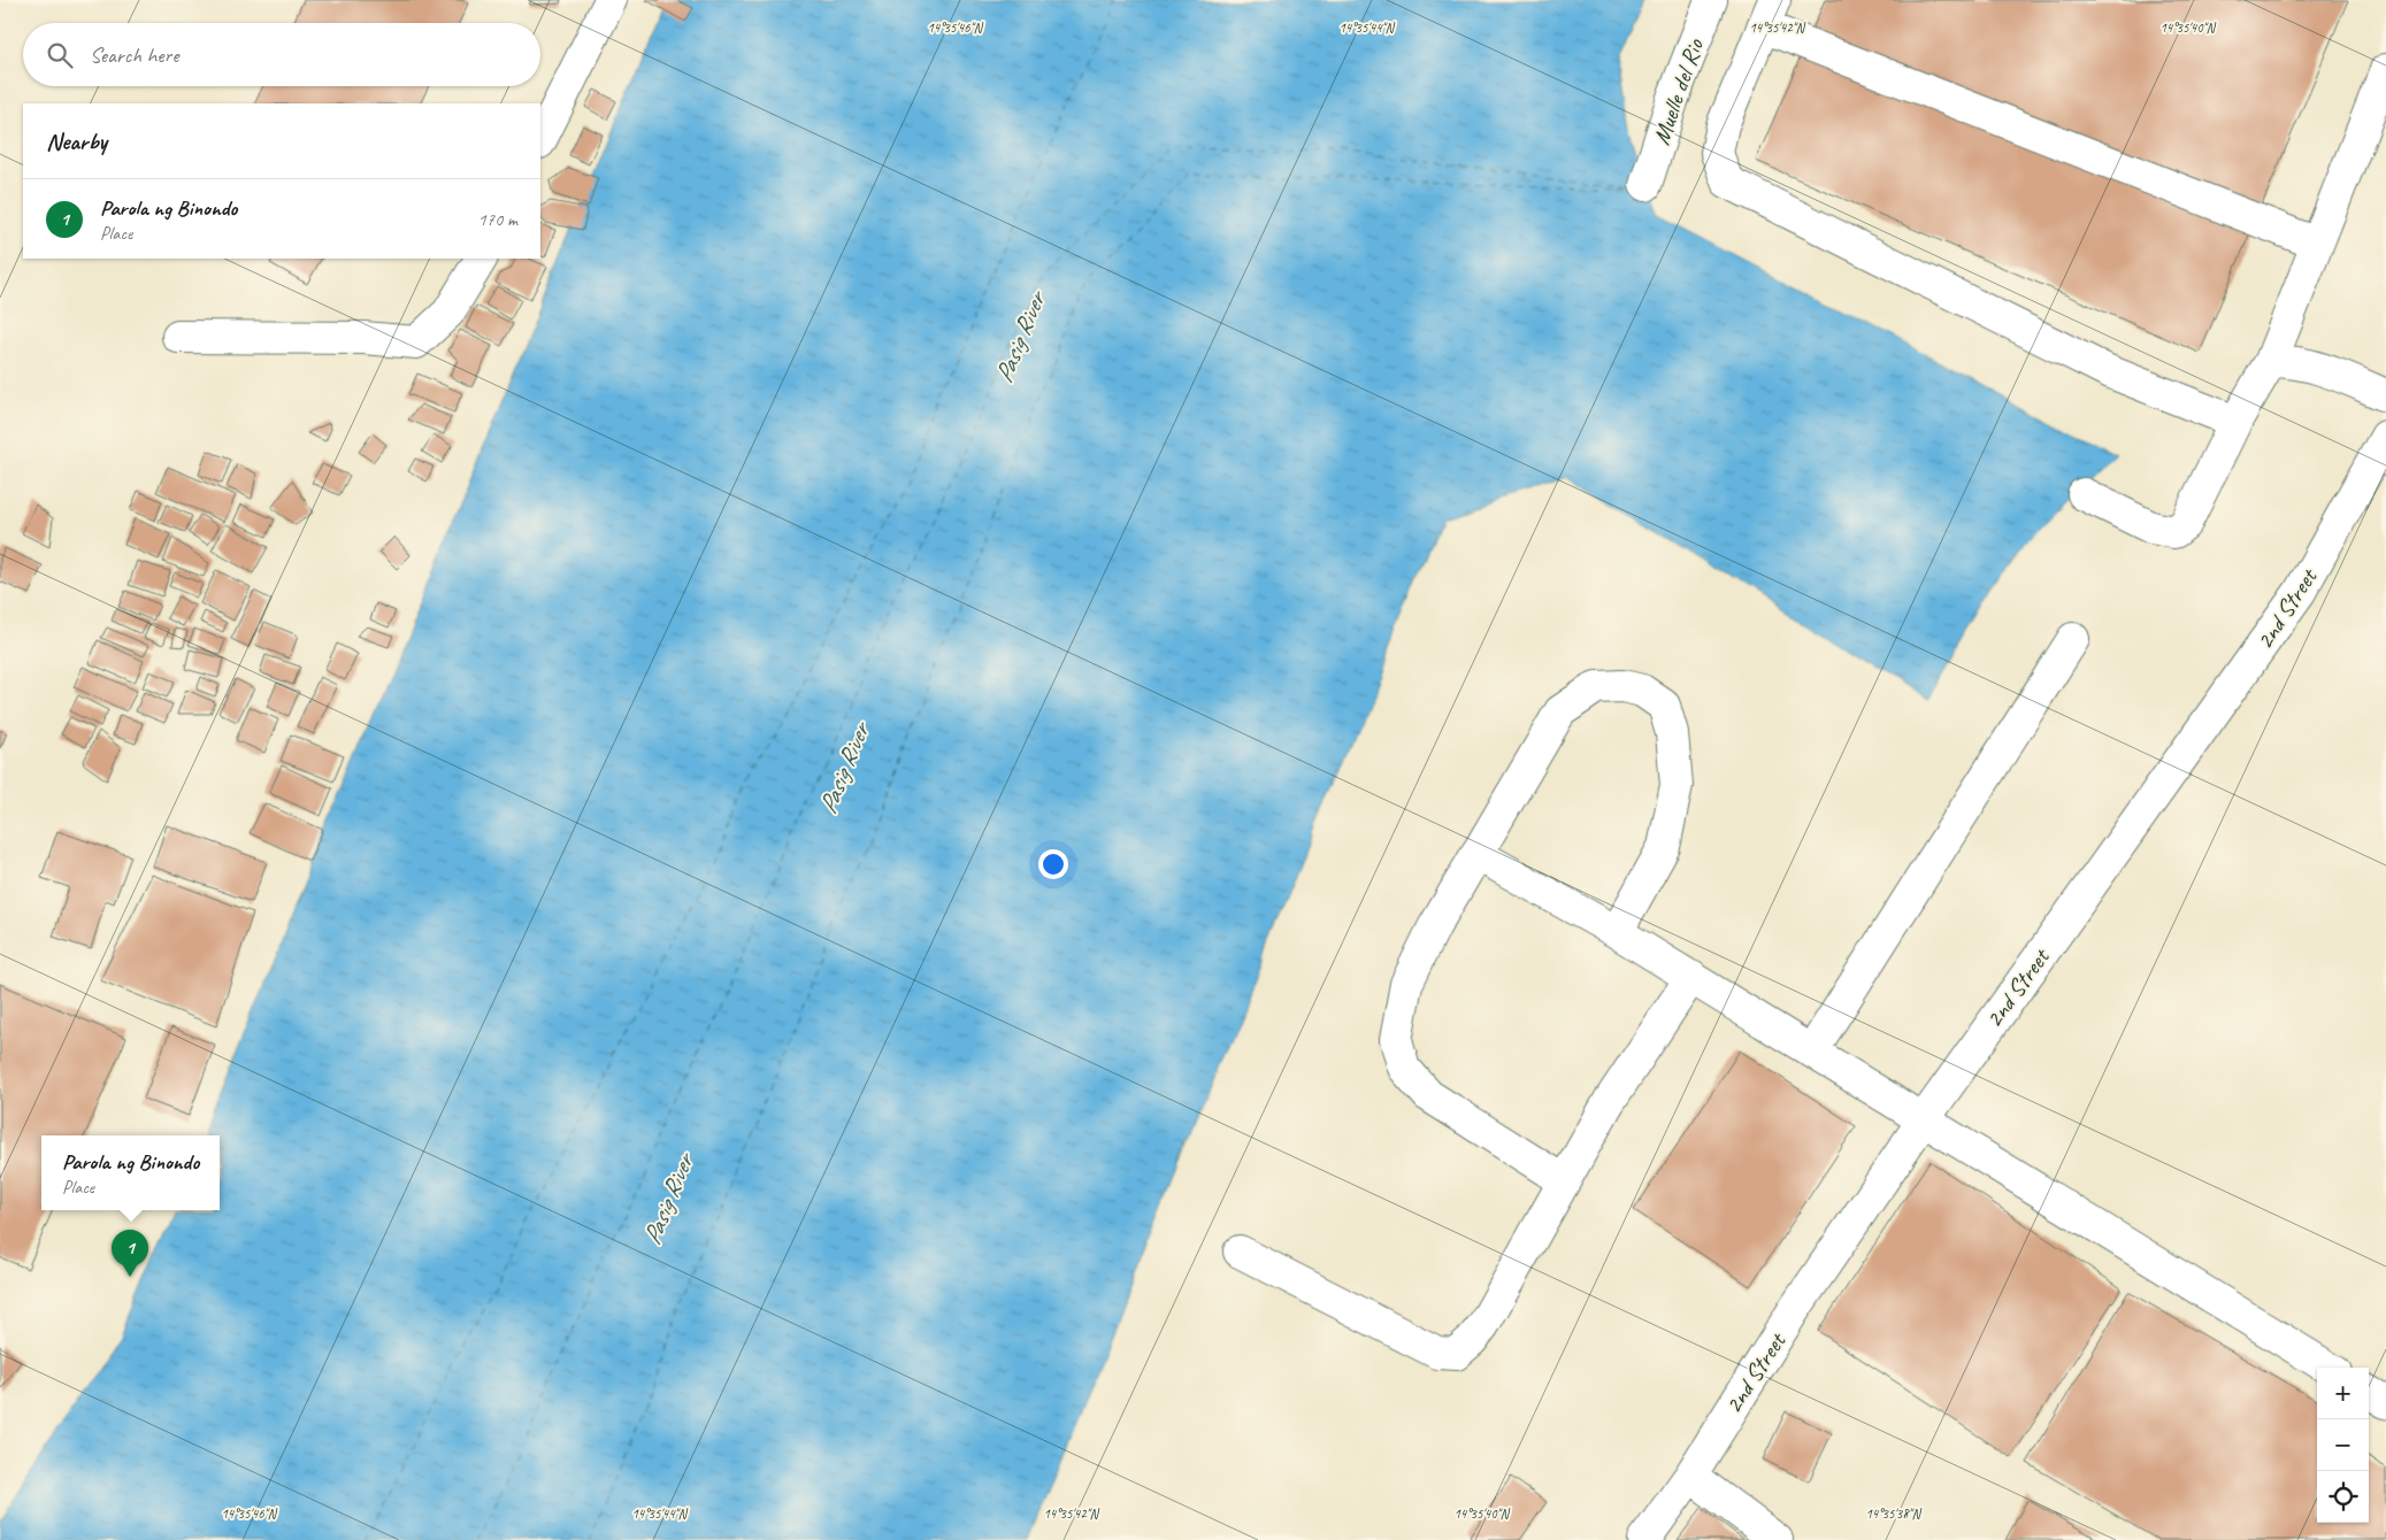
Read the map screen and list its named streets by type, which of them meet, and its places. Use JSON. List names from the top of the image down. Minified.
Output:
{"streets":{"street":["Muelle del Rio","2nd Street"]},"water":["Pasig River"],"page":{"search":"Search here","heading":"Nearby","list":[{"mark":"1","name":"Parola ng Binondo","note":"Place","value":"170 m"}],"popup":["Parola ng Binondo","Place"],"pins":"1","map_buttons":["+","−"]},"coordinates":["14°35'46\"N","14°35'44\"N","14°35'42\"N","14°35'40\"N","14°35'38\"N"]}
